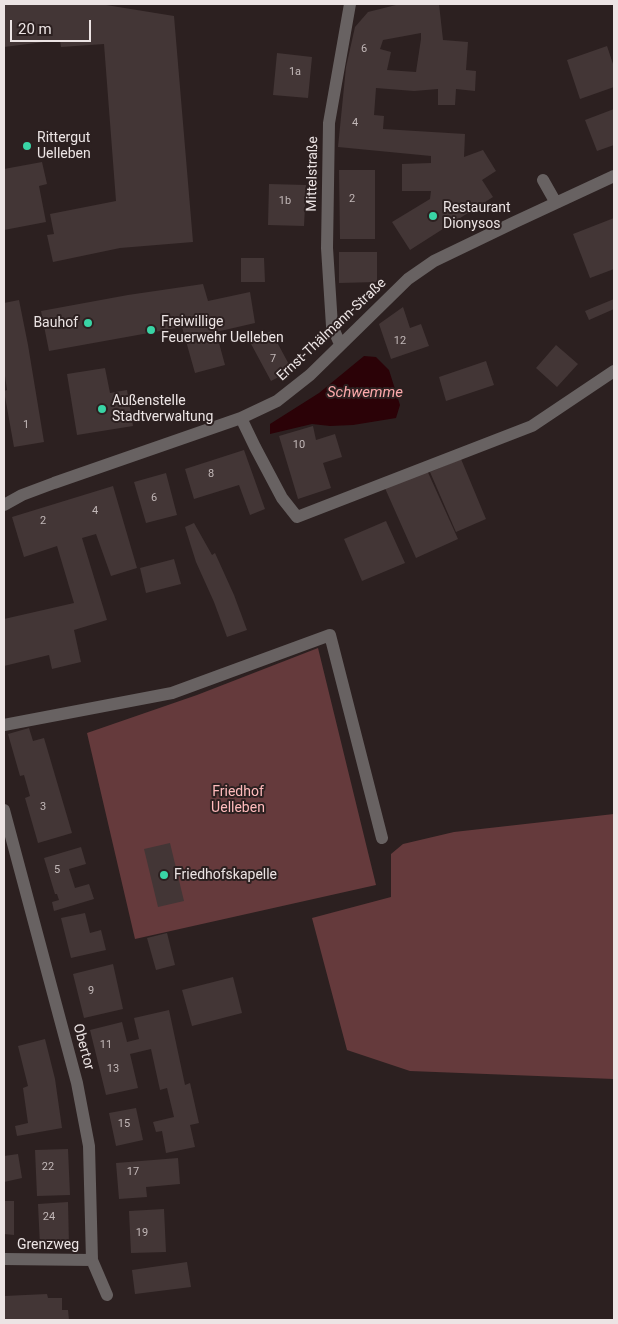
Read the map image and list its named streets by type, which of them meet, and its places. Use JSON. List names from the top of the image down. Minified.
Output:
{"streets":{"street":["Mittelstraße","Ernst-Thälmann-Straße","Obertor","Grenzweg"]},"crossings":[["Mittelstraße","Ernst-Thälmann-Straße"],["Obertor","Grenzweg"]],"water":["Schwemme"],"parks":["Friedhof Uelleben"],"places":["Rittergut Uelleben","Restaurant Dionysos","Bauhof","Freiwillige Feuerwehr Uelleben","Außenstelle Stadtverwaltung","Friedhofskapelle"],"house_numbers":["6","1a","4","2","1b","12","7","1","10","8","6","4","2","3","5","9","11","13","15","22","17","24","19"],"scale_bar":"20 m"}
